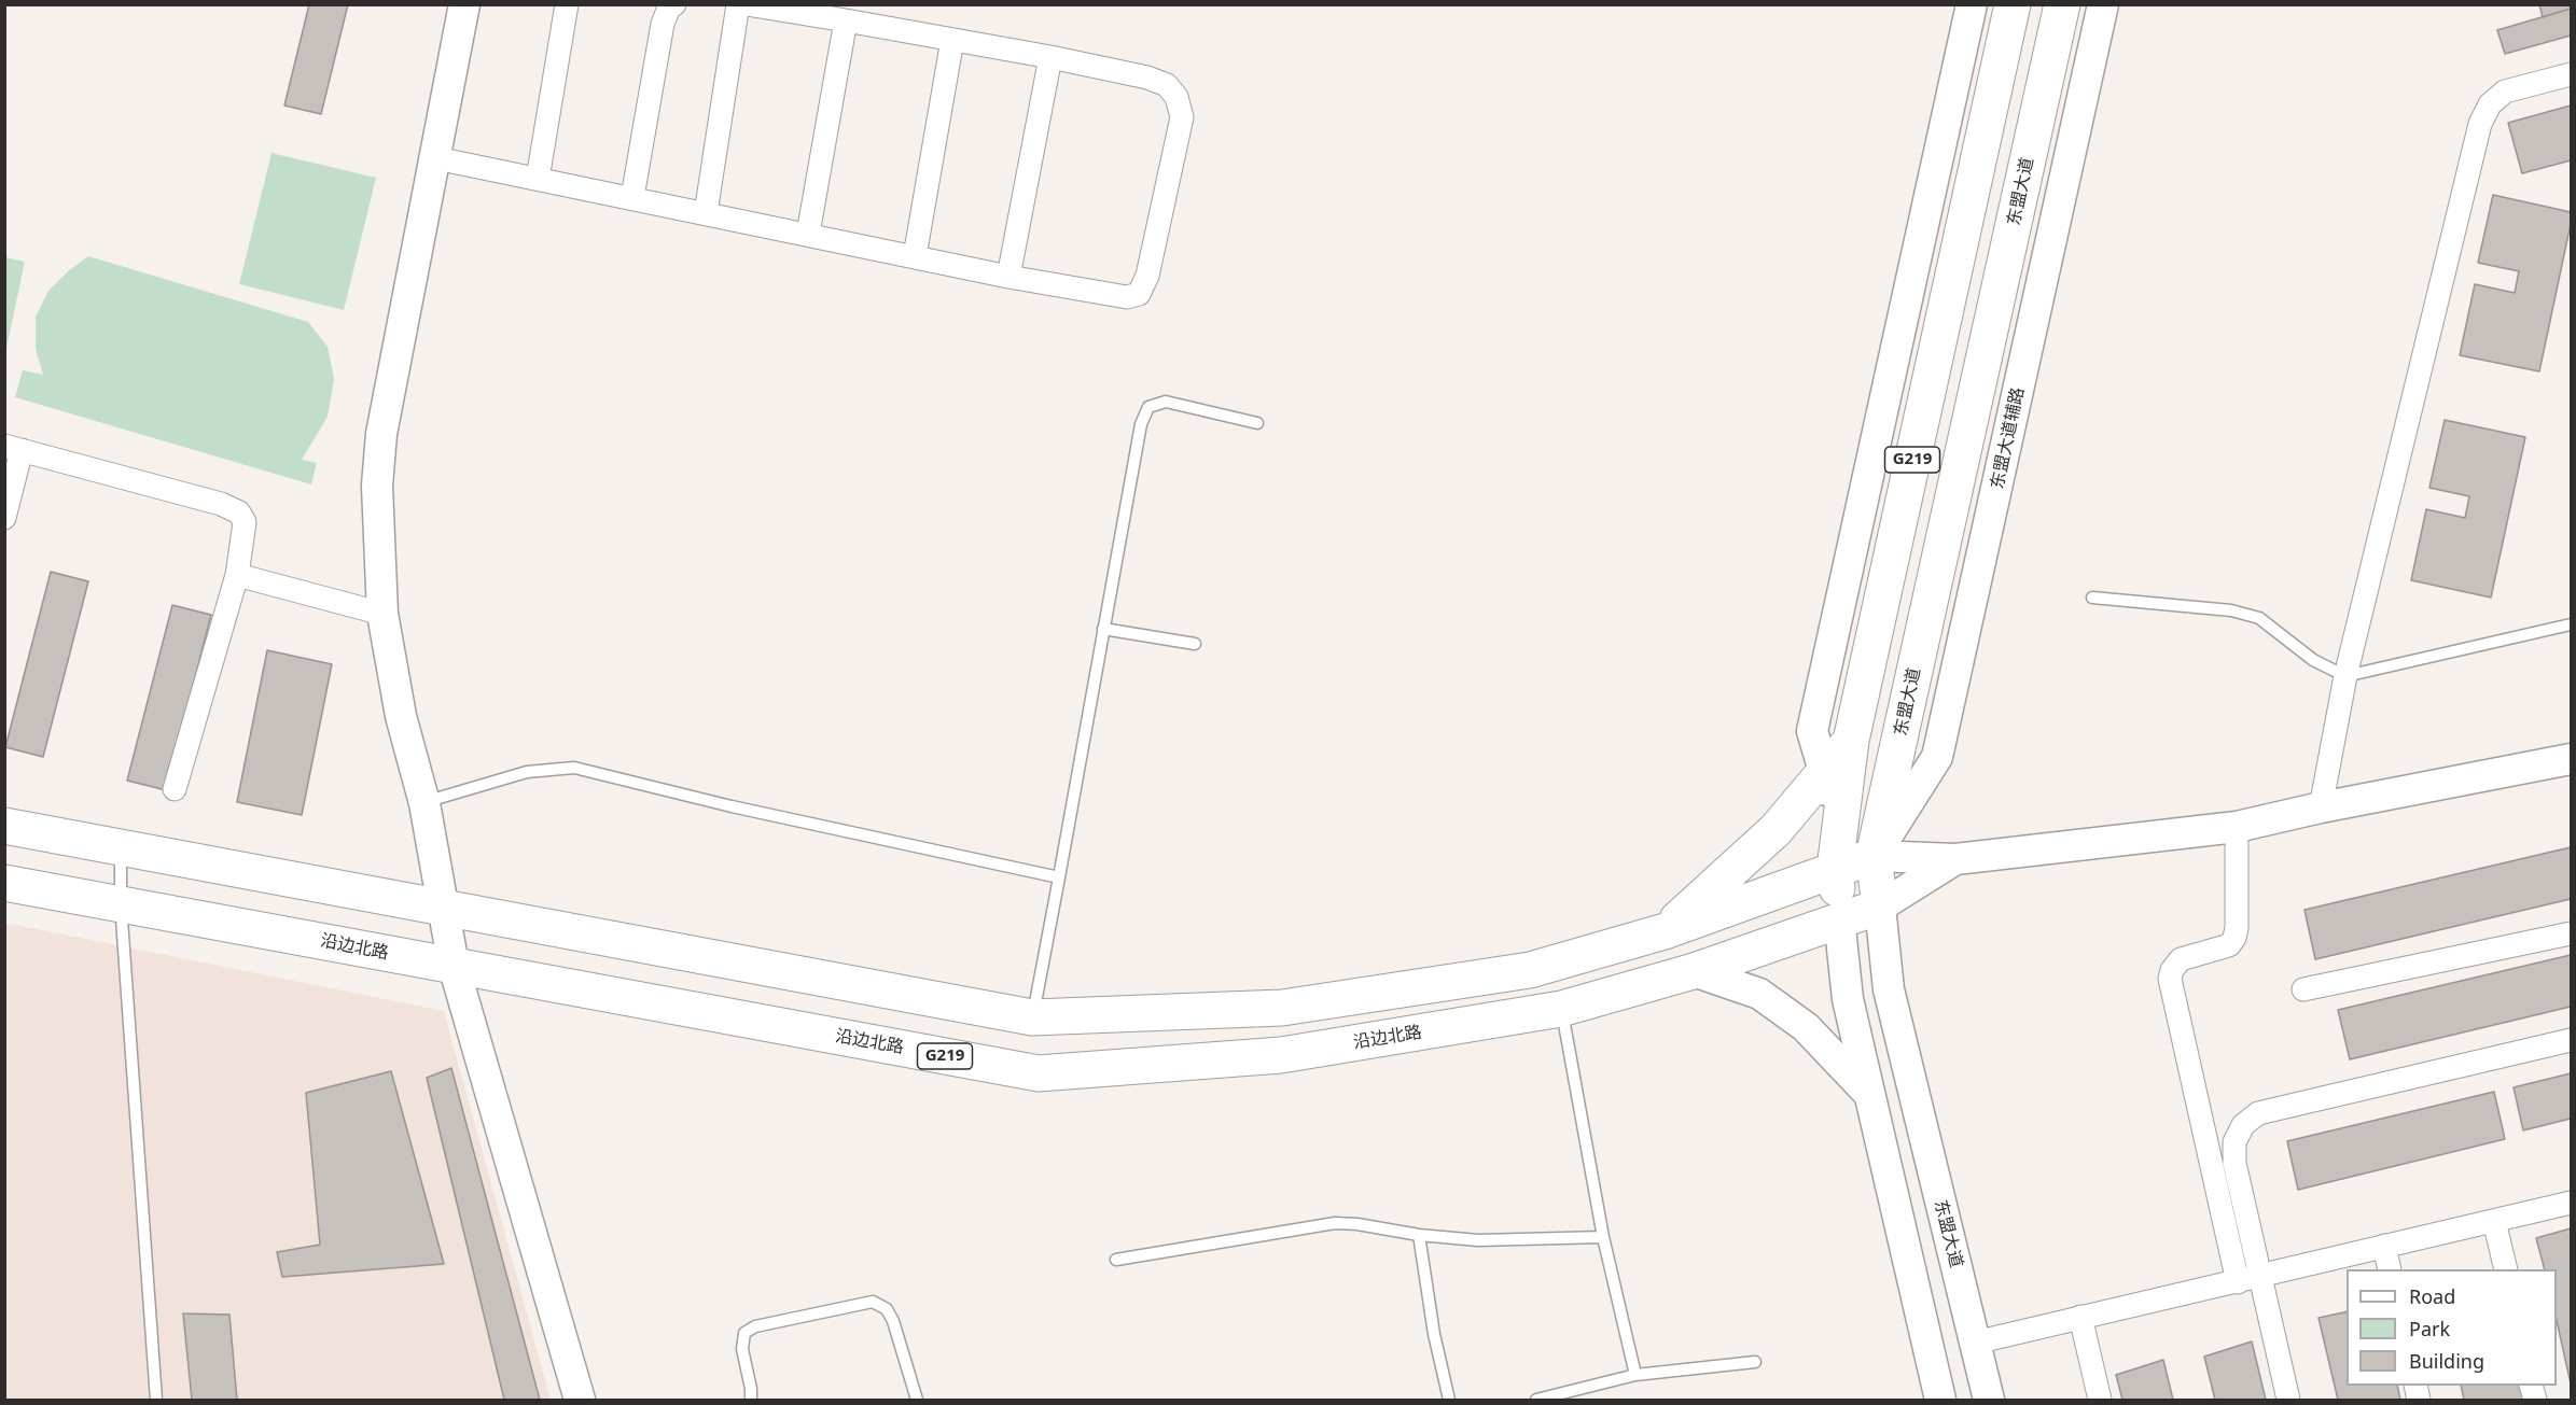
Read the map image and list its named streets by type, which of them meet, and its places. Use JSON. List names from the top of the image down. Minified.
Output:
{"streets":{"highway":["东盟大道","G219","沿边北路"],"street":["东盟大道辅路"]},"crossings":[["东盟大道","东盟大道辅路"],["东盟大道","沿边北路"],["G219","沿边北路"]],"legend":["Road","Park","Building"]}
